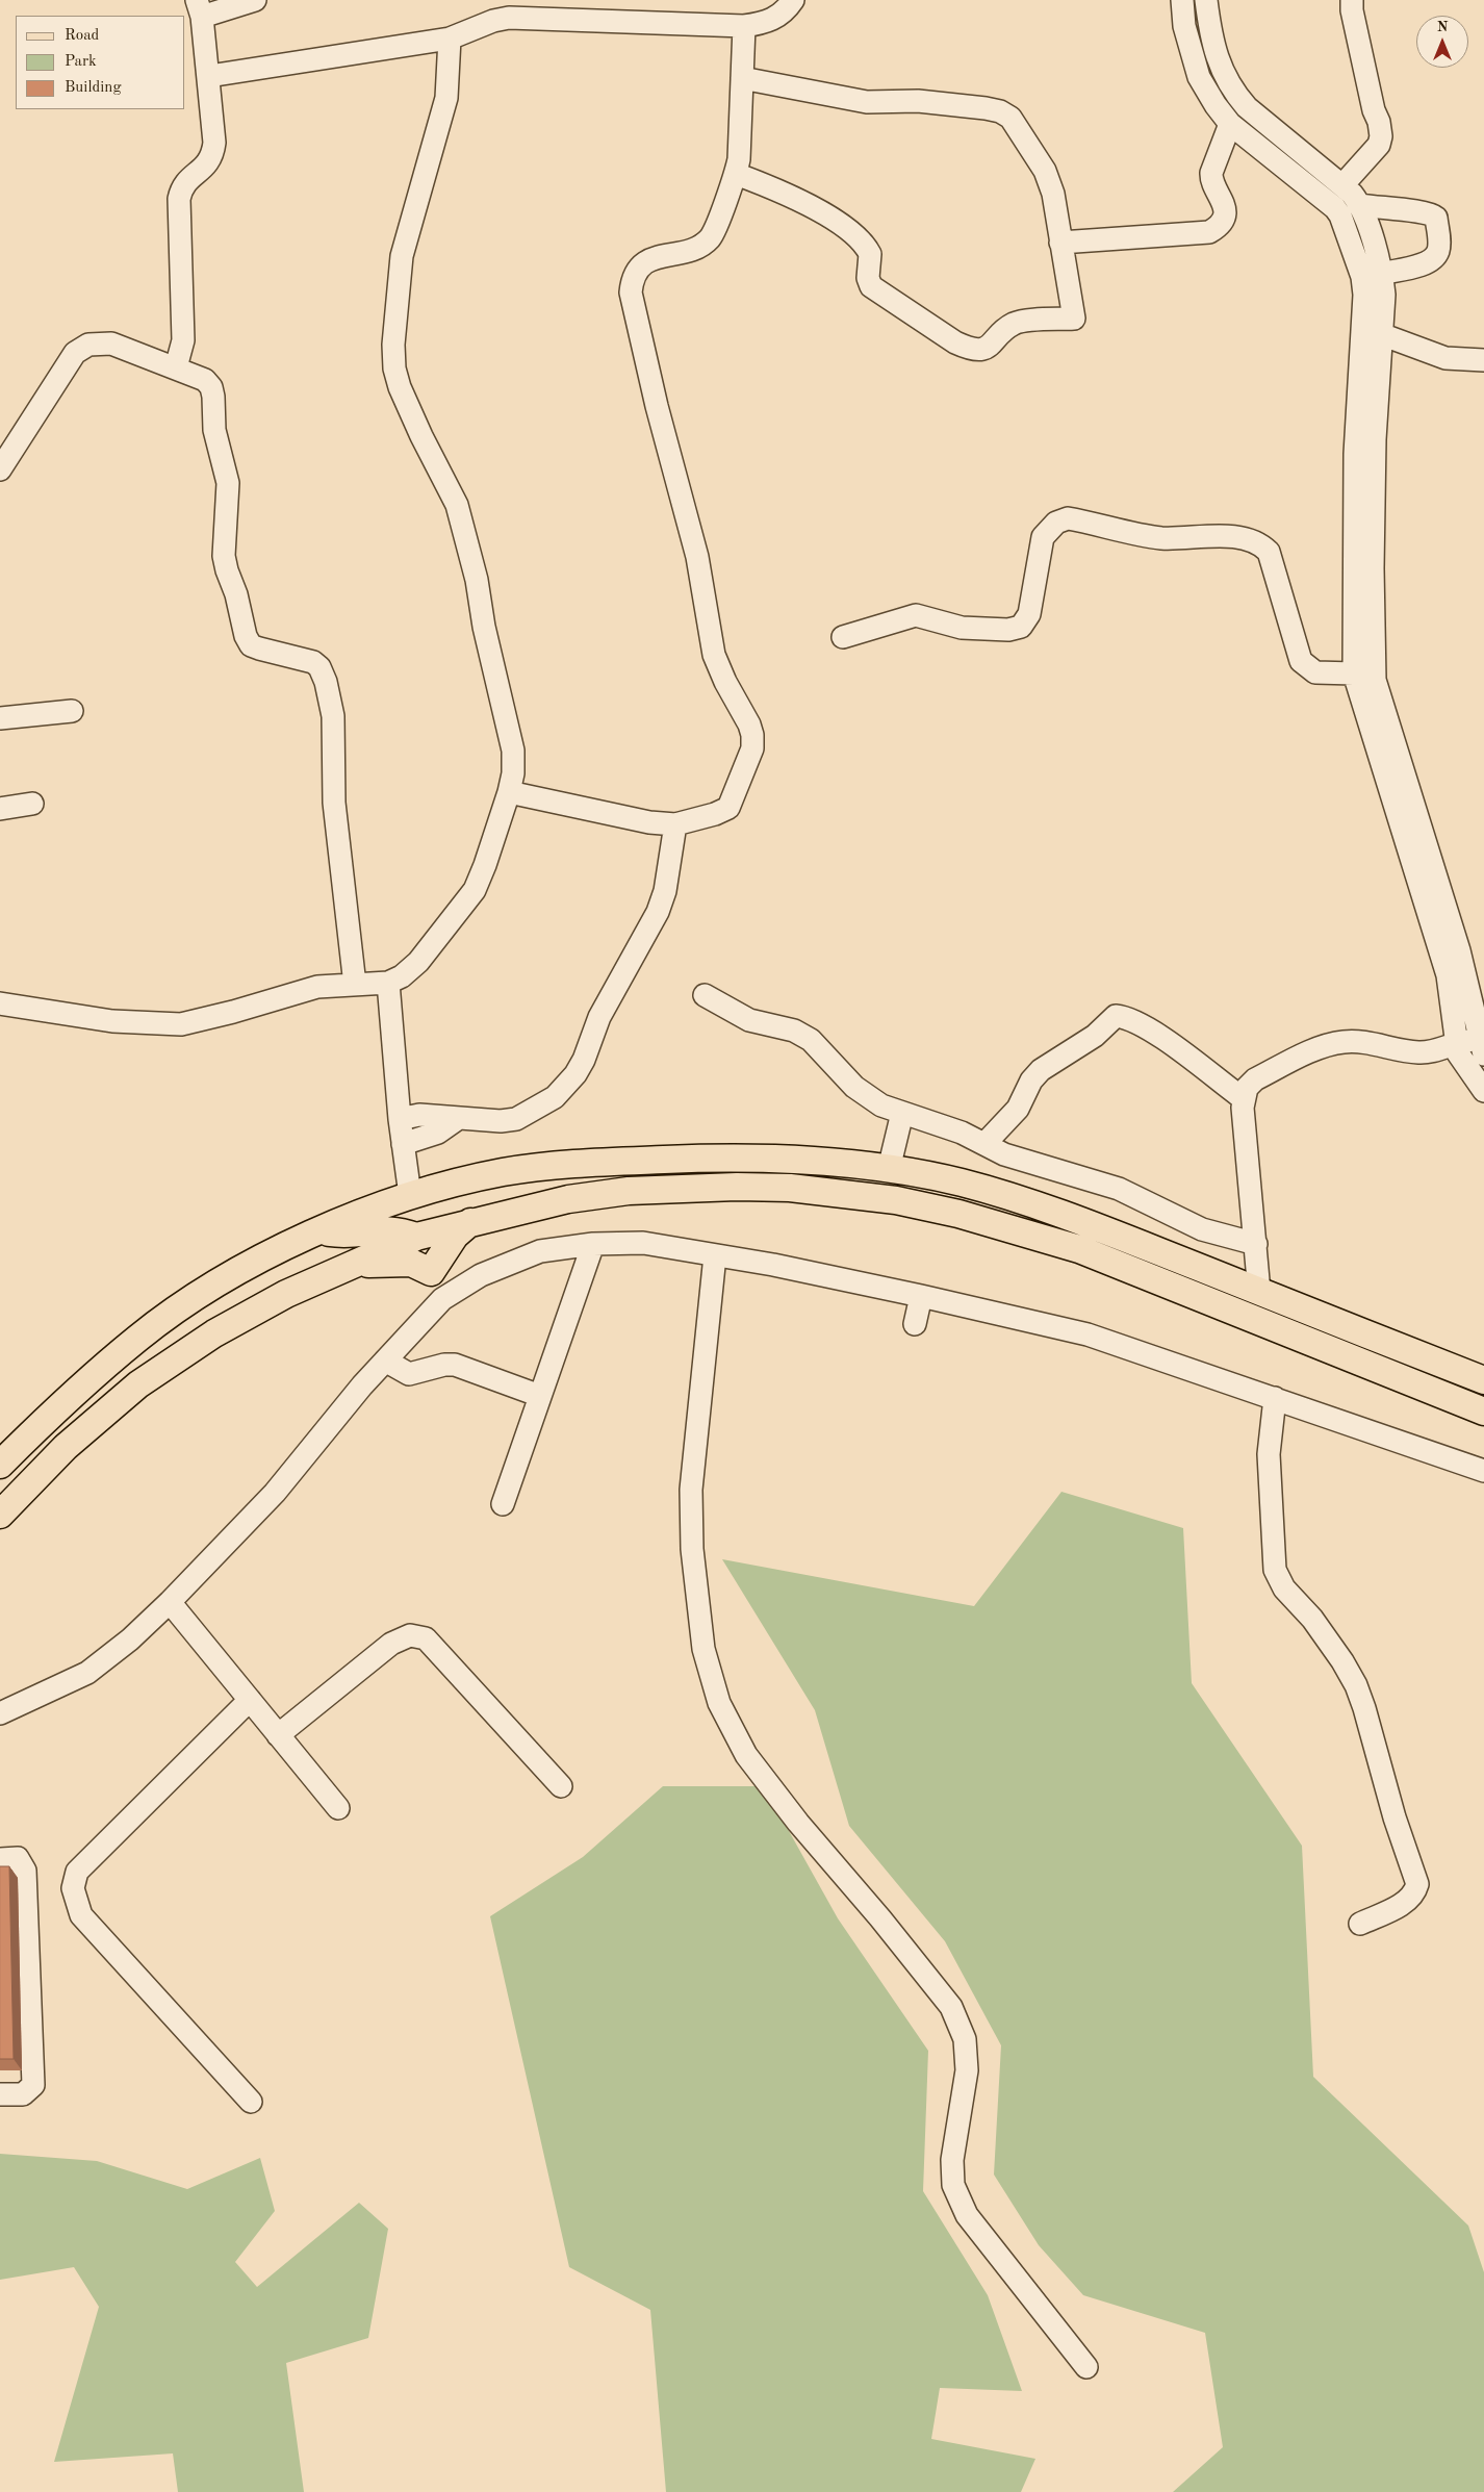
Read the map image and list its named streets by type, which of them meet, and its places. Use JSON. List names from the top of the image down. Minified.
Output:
{"legend":["Road","Park","Building"],"north":"top"}
